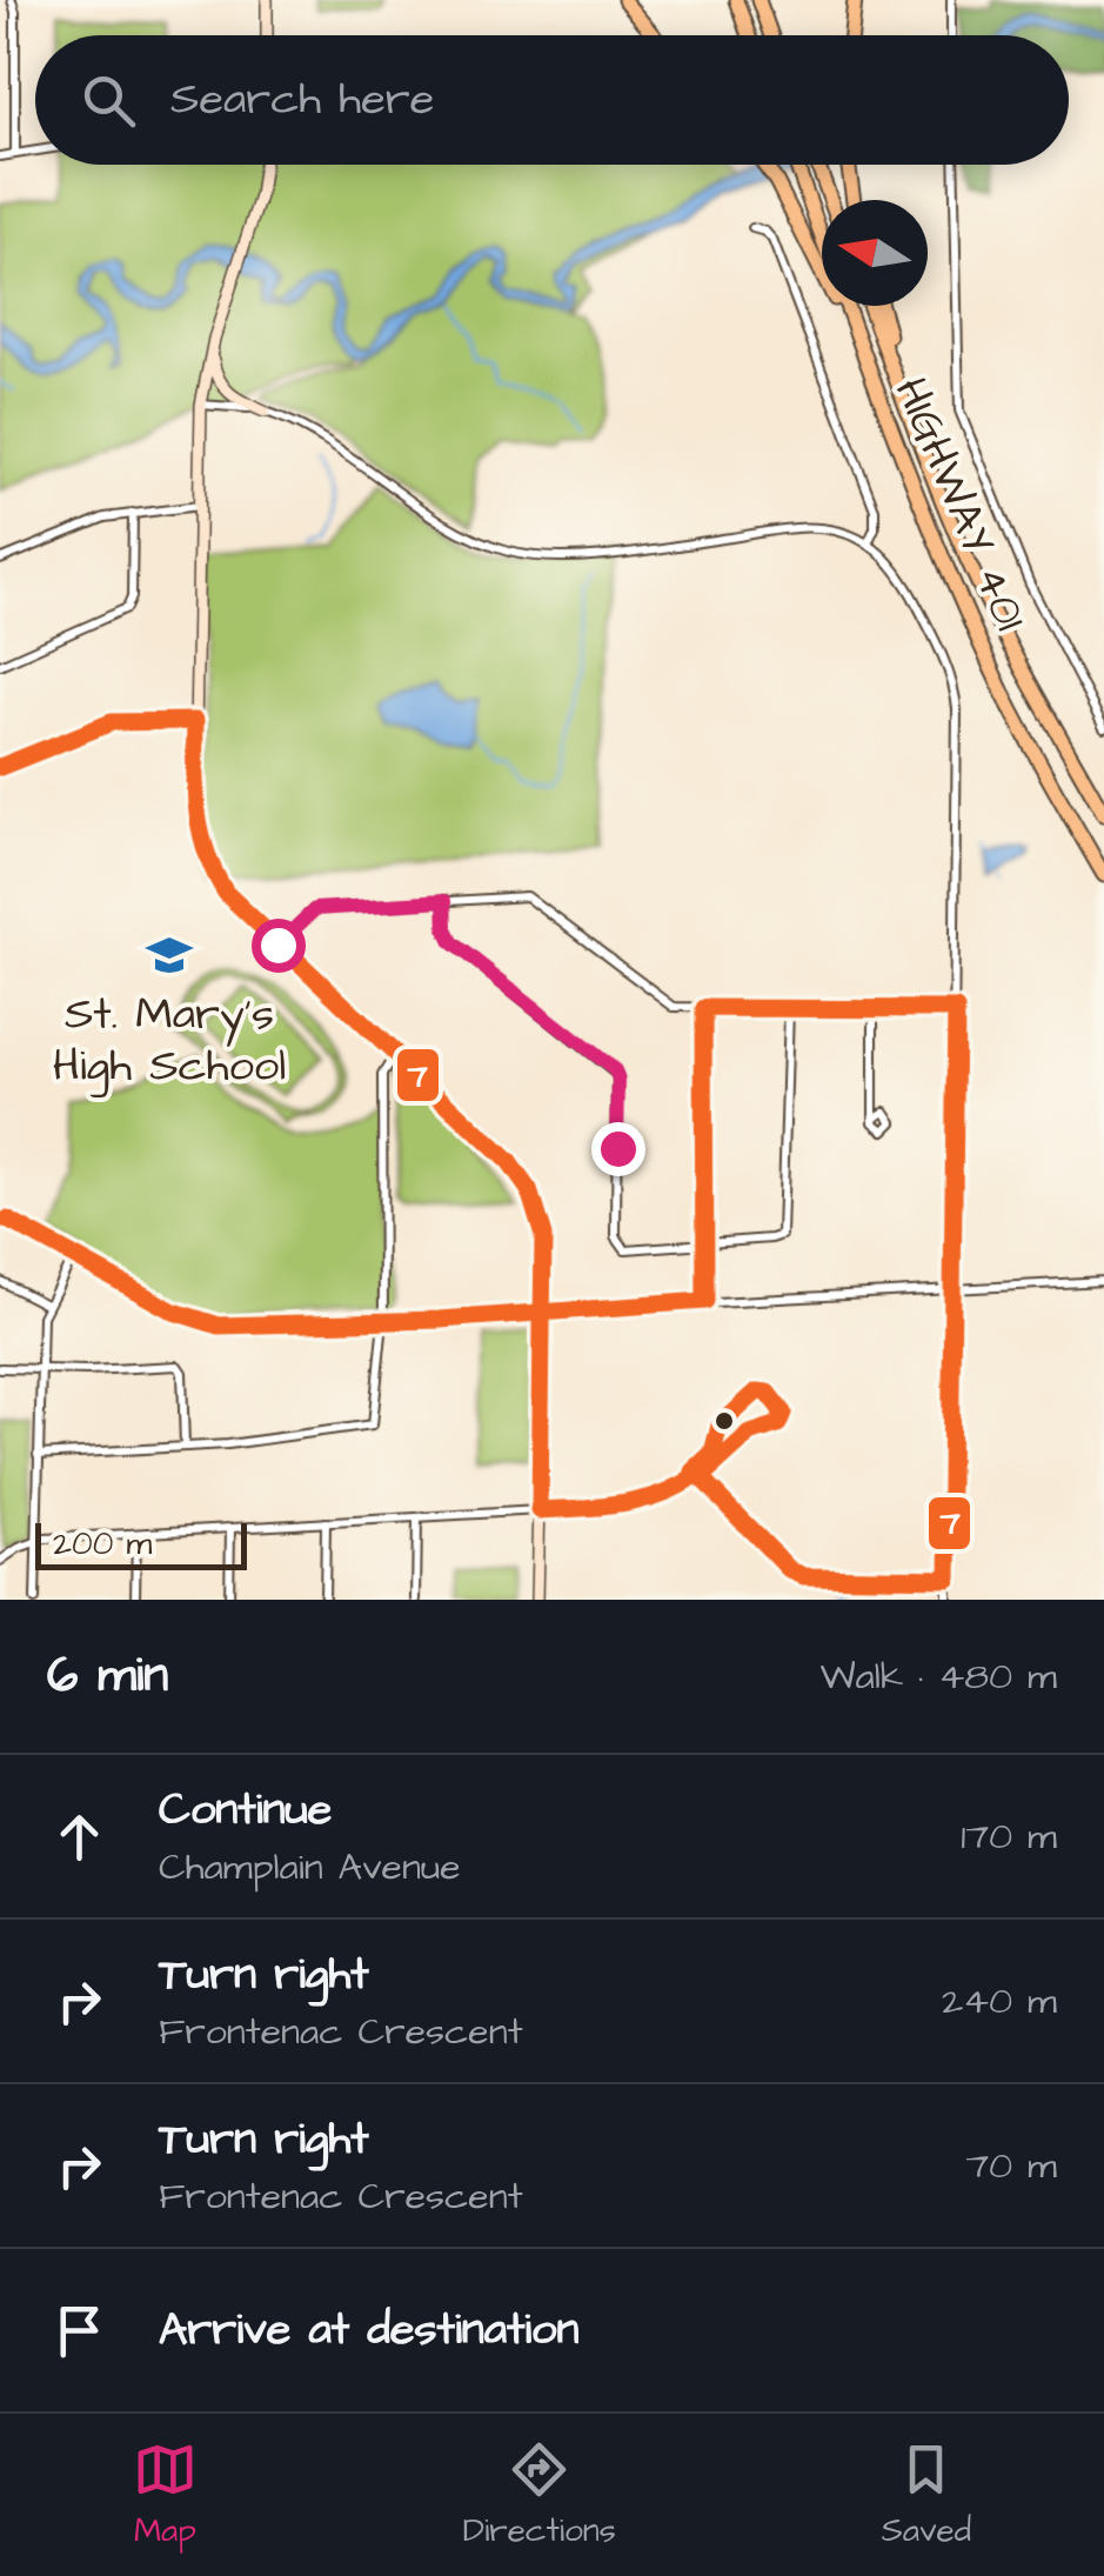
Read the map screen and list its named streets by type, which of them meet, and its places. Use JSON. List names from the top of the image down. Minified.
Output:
{"streets":{"highway":["HIGHWAY 401"]},"places":{"school or university":["St. Mary's High School"]},"lines":["transit line 7"],"scale_bar":"200 m","north":"left","page":{"search":"Search here","scale":"200 m","heading":["6 min","Walk · 480 m"],"list":[["Continue","Champlain Avenue","170 m"],["Turn right","Frontenac Crescent","240 m"],["Turn right","Frontenac Crescent","70 m"],"Arrive at destination"],"nav":["Map","Directions","Saved"]}}
